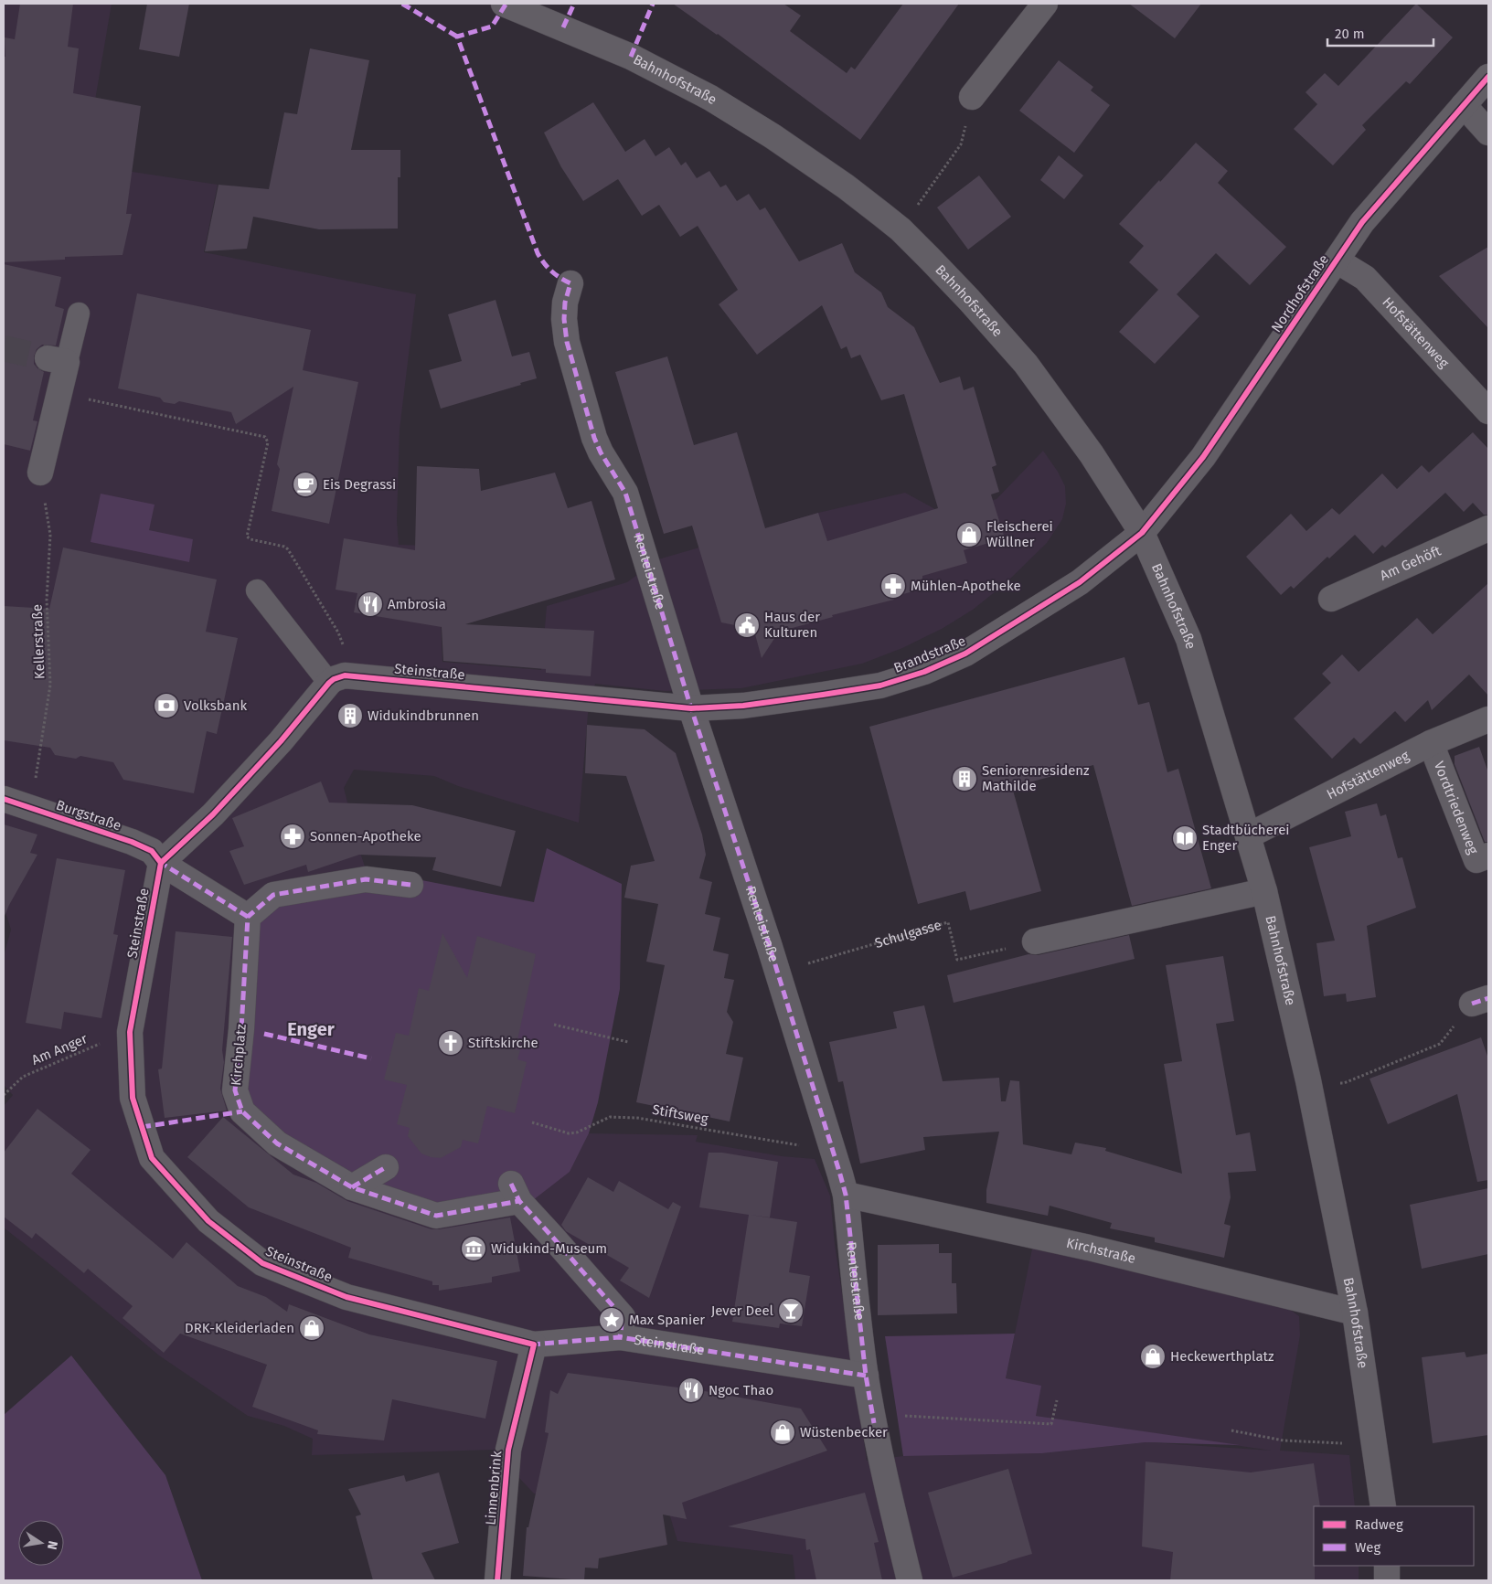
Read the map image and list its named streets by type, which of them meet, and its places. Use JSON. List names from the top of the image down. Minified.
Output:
{"streets":{"street":["Bahnhofstraße","Nordhofstraße","Hofstättenweg","Am Gehöft","Renteistraße","Brandstraße","Steinstraße","Vordtriedenweg","Burgstraße","Kirchplatz","Kirchstraße","Linnenbrink"],"path":["Kellerstraße","Schulgasse","Am Anger","Stiftsweg"]},"crossings":[["Bahnhofstraße","Nordhofstraße"],["Bahnhofstraße","Hofstättenweg"],["Bahnhofstraße","Brandstraße"],["Bahnhofstraße","Kirchstraße"],["Nordhofstraße","Hofstättenweg"],["Nordhofstraße","Brandstraße"],["Hofstättenweg","Vordtriedenweg"],["Renteistraße","Brandstraße"],["Renteistraße","Steinstraße"],["Renteistraße","Schulgasse"],["Renteistraße","Stiftsweg"],["Renteistraße","Kirchstraße"],["Kellerstraße","Burgstraße"],["Brandstraße","Steinstraße"],["Steinstraße","Burgstraße"],["Steinstraße","Am Anger"],["Steinstraße","Kirchplatz"],["Steinstraße","Linnenbrink"]],"districts":["Enger"],"places":{"cafe":["Eis Degrassi"],"shop":["Fleischerei Wüllner","DRK-Kleiderladen","Heckewerthplatz","Wüstenbecker"],"pharmacy":["Mühlen-Apotheke","Sonnen-Apotheke"],"restaurant":["Ambrosia","Ngoc Thao"],"public building":["Haus der Kulturen"],"bank":["Volksbank"],"building":["Widukindbrunnen","Seniorenresidenz Mathilde"],"library":["Stadtbücherei Enger"],"church":["Stiftskirche"],"museum":["Widukind-Museum"],"bar":["Jever Deel"],"place":["Max Spanier"]},"legend":["Radweg","Weg"],"scale_bar":"20 m","north":"right"}
